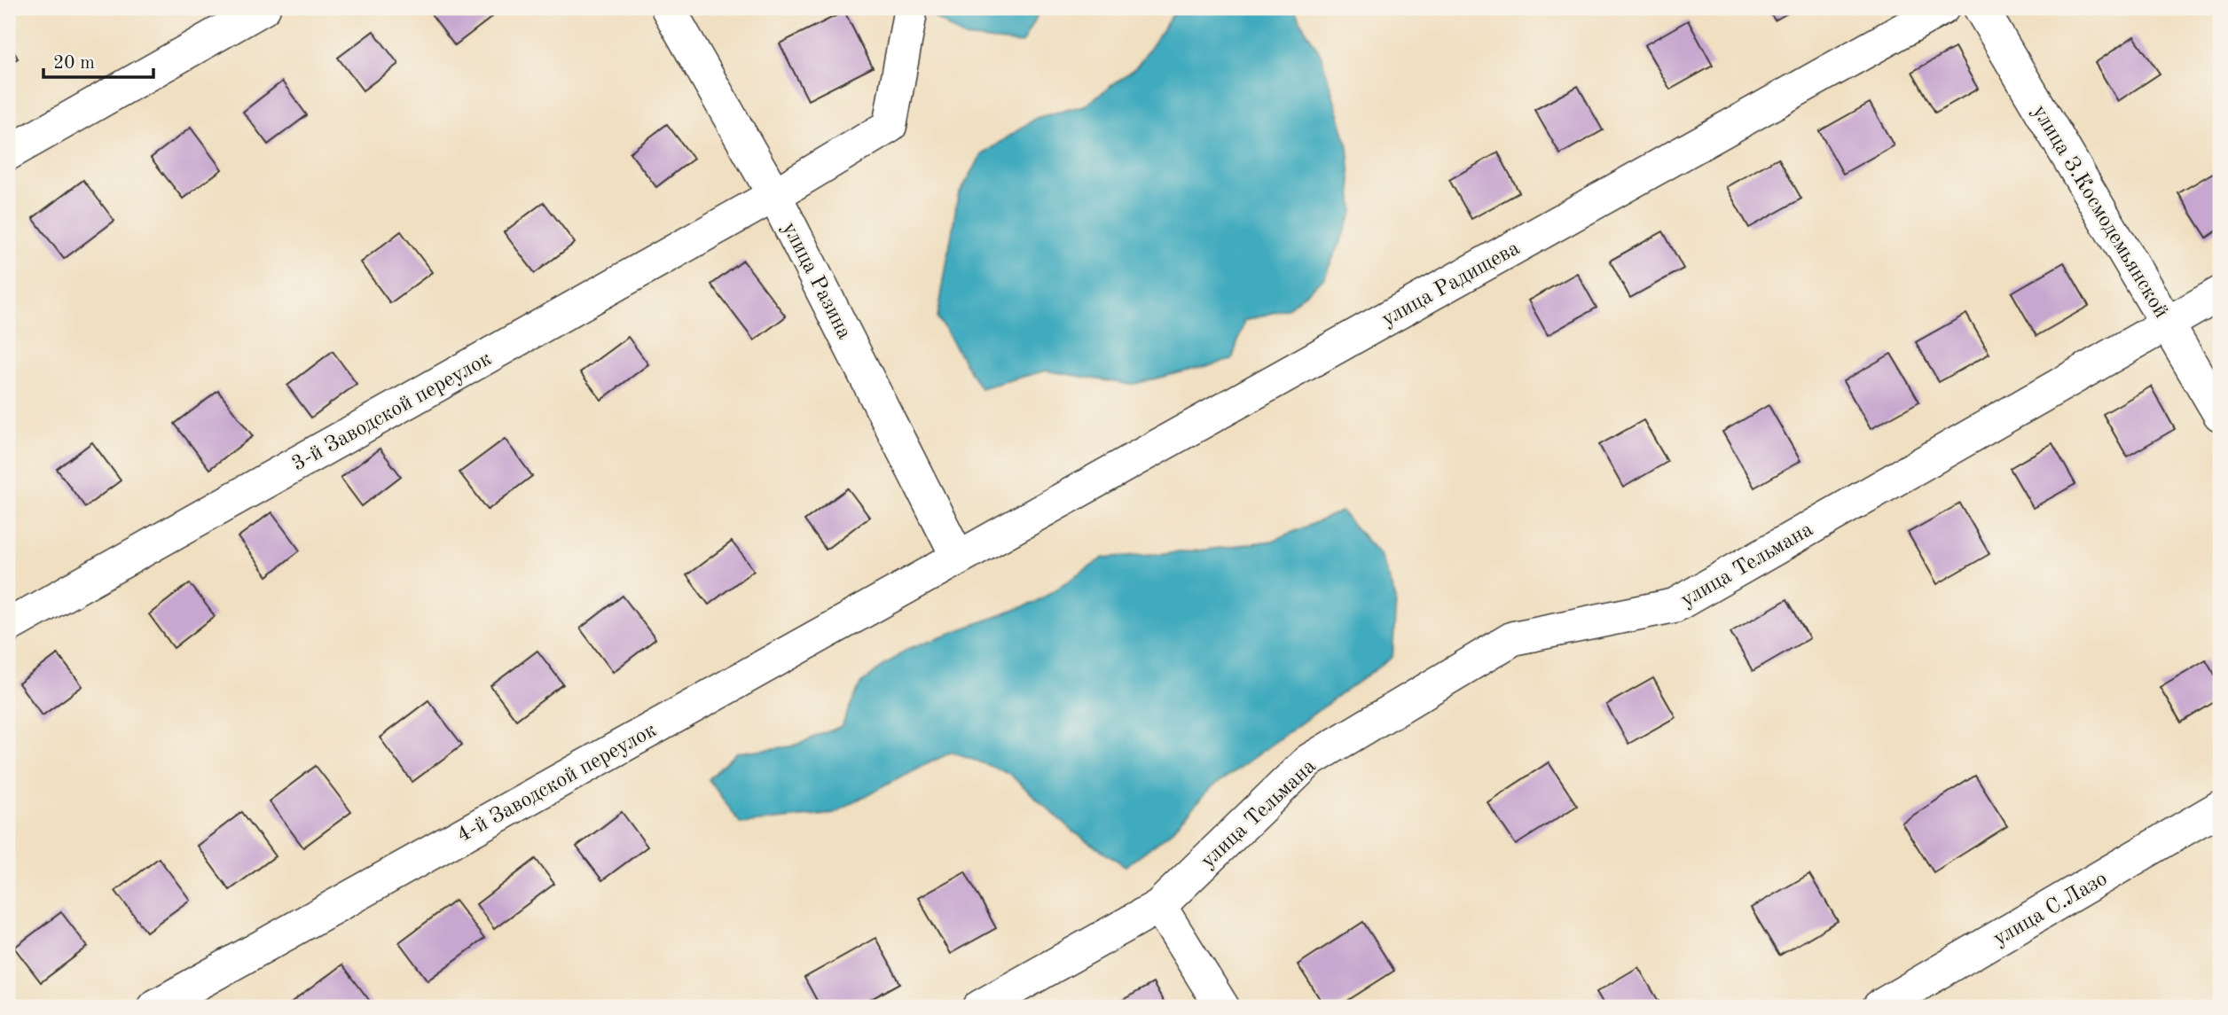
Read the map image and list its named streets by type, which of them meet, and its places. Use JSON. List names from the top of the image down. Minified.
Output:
{"streets":{"street":["улица З.Космодемьянской","улица Разина","улица Радищева","3-й Заводской переулок","улица Тельмана","4-й Заводской переулок","улица С.Лазо"]},"crossings":[["улица З.Космодемьянской","улица Тельмана"],["улица Разина","улица Радищева"],["улица Разина","3-й Заводской переулок"],["улица Разина","4-й Заводской переулок"],["улица Радищева","4-й Заводской переулок"]],"scale_bar":"20 m"}
